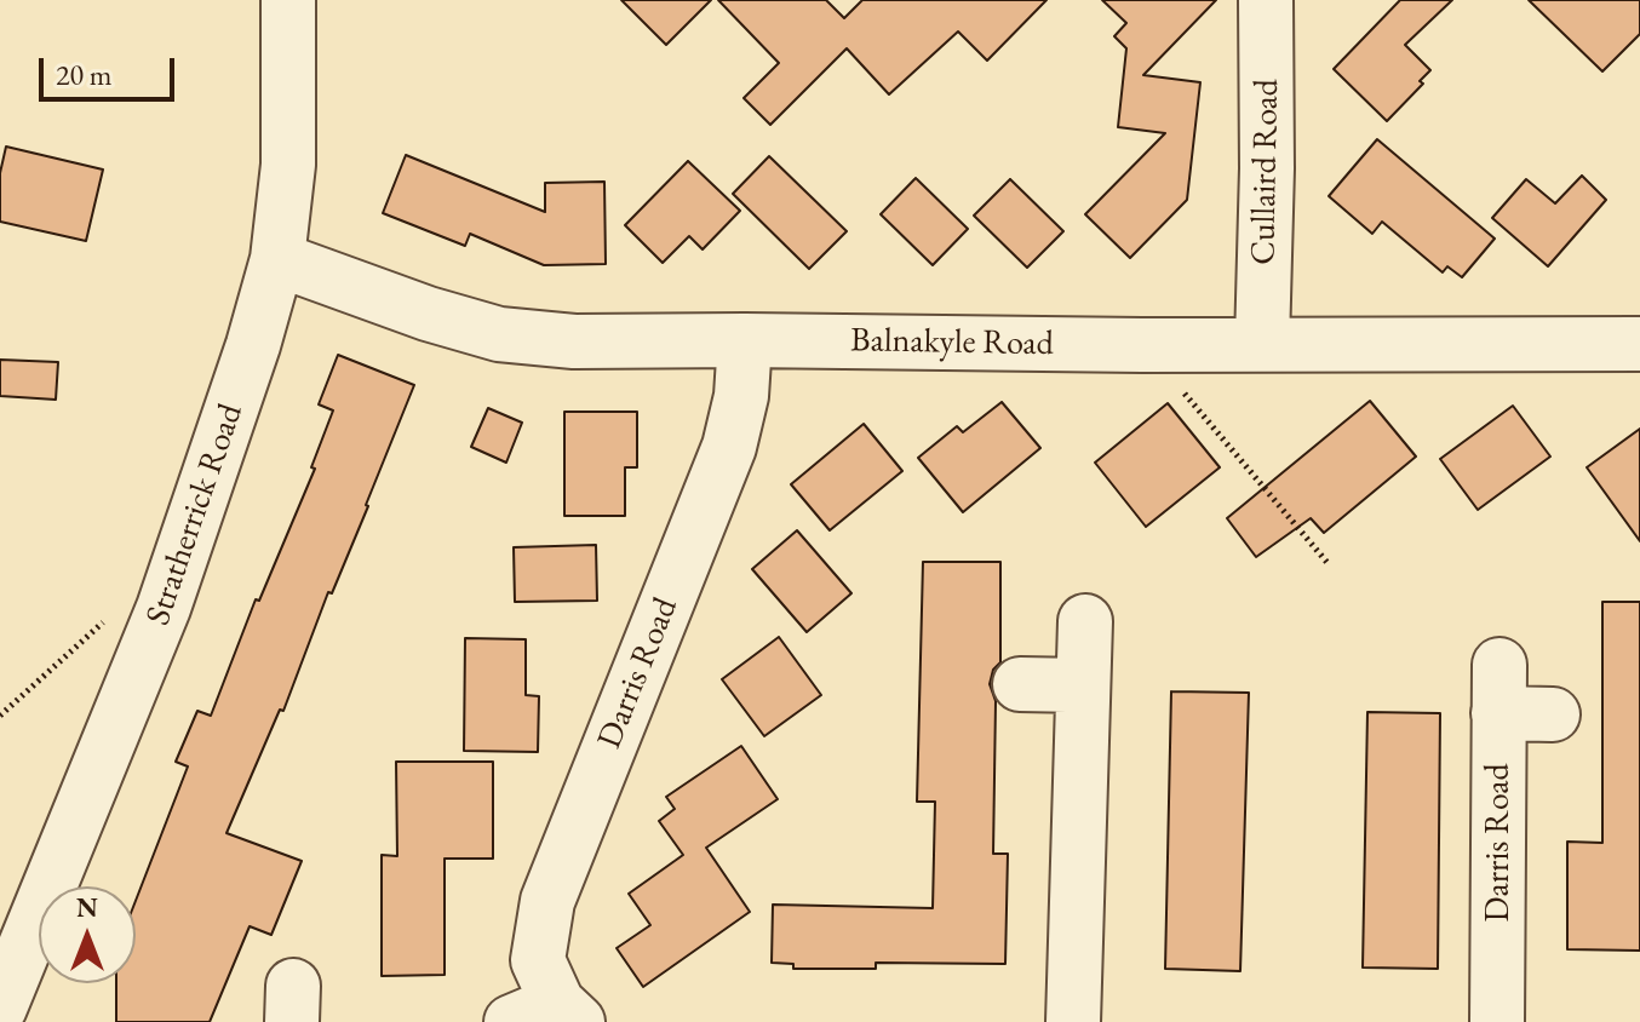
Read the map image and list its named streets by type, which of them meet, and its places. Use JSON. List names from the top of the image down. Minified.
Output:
{"streets":{"street":["Cullaird Road","Balnakyle Road","Stratherrick Road","Darris Road"]},"crossings":[["Cullaird Road","Balnakyle Road"],["Balnakyle Road","Stratherrick Road"],["Balnakyle Road","Darris Road"]],"scale_bar":"20 m","north":"top"}
